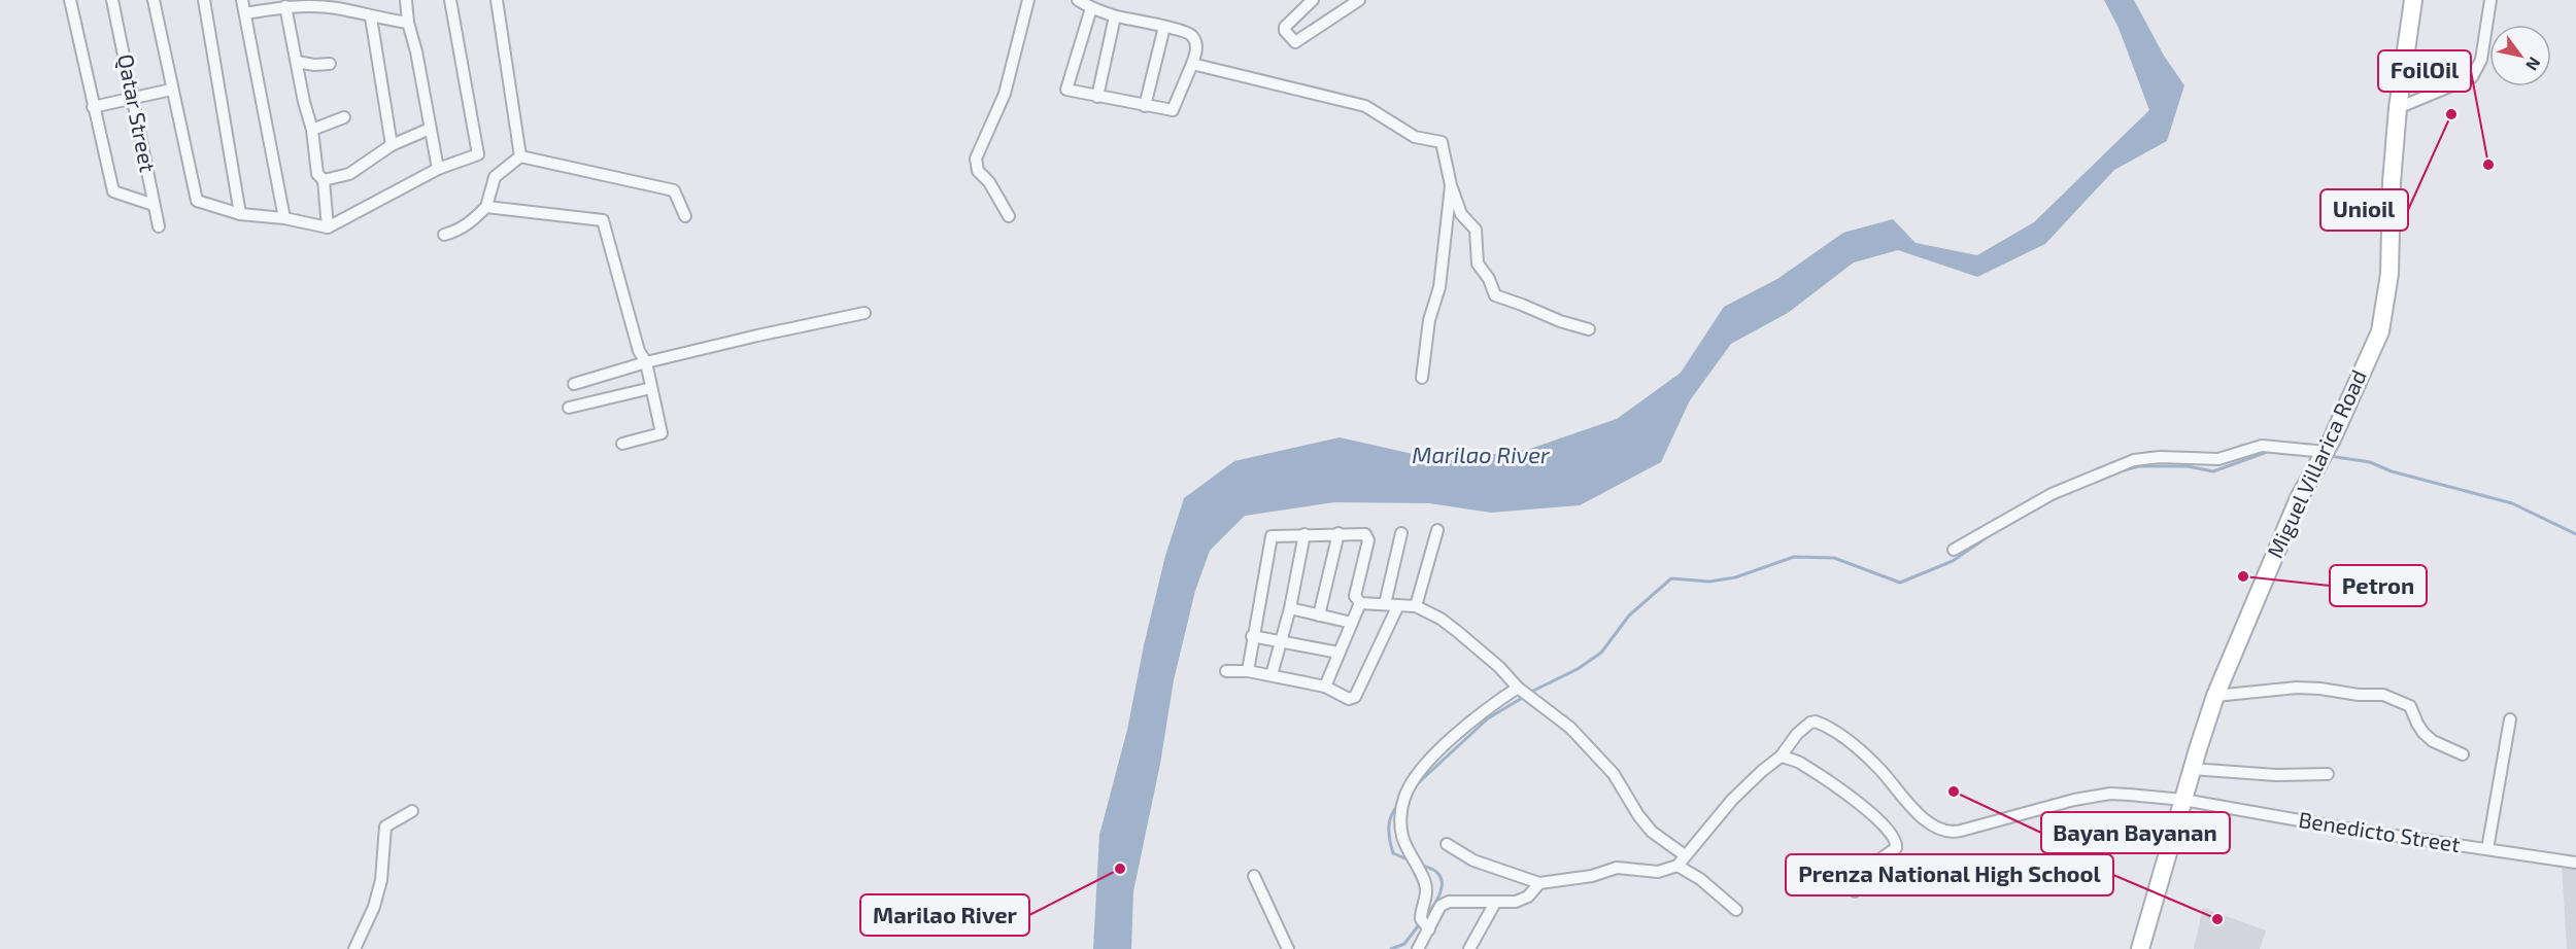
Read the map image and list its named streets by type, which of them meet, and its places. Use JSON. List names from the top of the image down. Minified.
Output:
{"streets":{"main road":["Miguel Villarica Road"],"street":["Qatar Street","Benedicto Street"]},"crossings":[["Miguel Villarica Road","Benedicto Street"]],"water":["Marilao River"],"places":["Unioil","FoilOil","Petron","Bayan Bayanan","Marilao River","Prenza National High School"],"north":"bottom right"}
